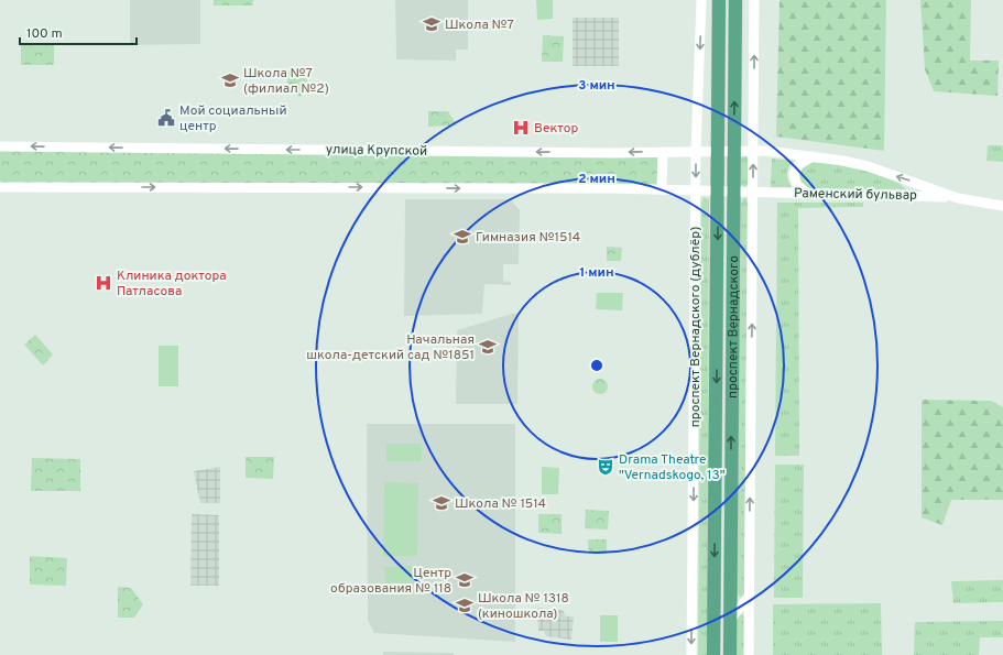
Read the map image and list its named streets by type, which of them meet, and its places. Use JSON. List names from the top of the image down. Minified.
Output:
{"streets":{"main road":["проспект Вернадского"],"street":["улица Крупской","Раменский бульвар","проспект Вернадского (дублёр)"]},"crossings":[["улица Крупской","Раменский бульвар"],["улица Крупской","проспект Вернадского (дублёр)"],["улица Крупской","проспект Вернадского"]],"places":{"school or university":["Школа №7","Школа №7 (филиал №2)","Гимназия №1514","Начальная школа-детский сад №1851","Школа № 1514","Центр образования № 118","Школа № 1318 (киношкола)"],"public building":["Мой социальный центр"],"hospital":["Вектор","Клиника доктора Патласова"],"theatre":["Drama Theatre \"Vernadskogo, 13\""]},"scale_bar":"100 m","rings":["3 мин","2 мин","1 мин"]}
